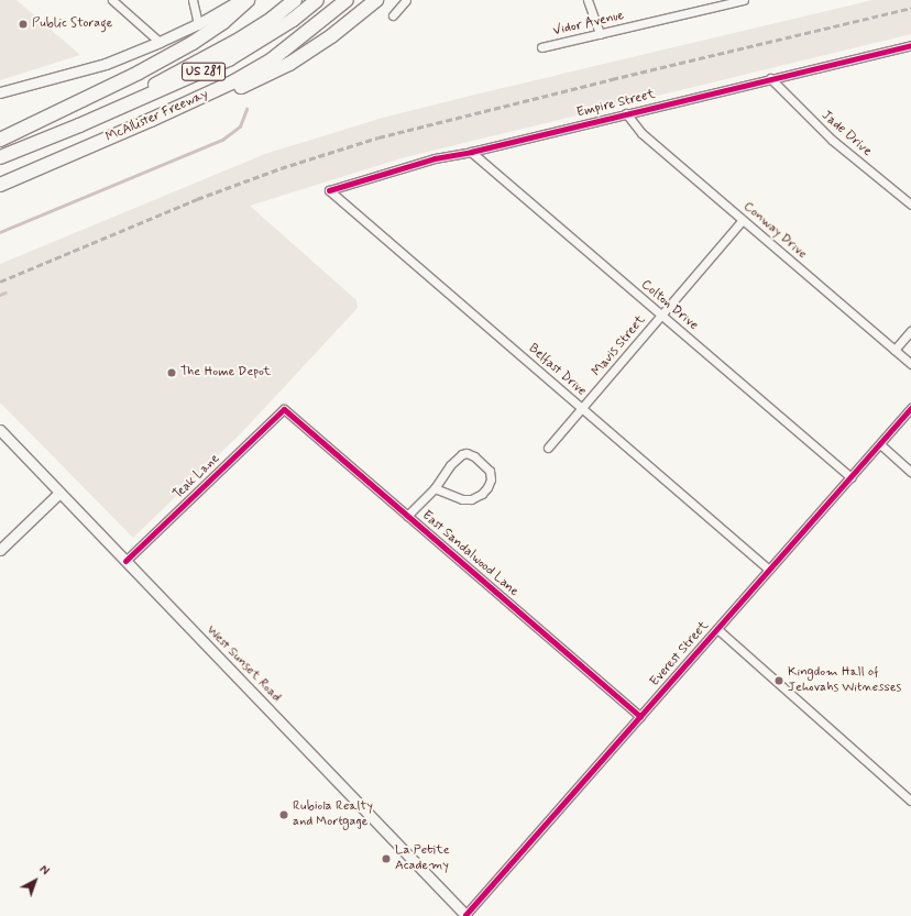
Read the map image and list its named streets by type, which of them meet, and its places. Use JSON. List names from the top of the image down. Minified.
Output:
{"streets":{"highway":["US 281","McAllister Freeway"],"main road":["West Sunset Road"],"street":["Vidor Avenue","Empire Street","Jade Drive","Conway Drive","Colton Drive","Mavis Street","Belfast Drive","Teak Lane","East Sandalwood Lane","Everest Street"]},"crossings":[["Empire Street","Jade Drive"],["Empire Street","Conway Drive"],["Empire Street","Colton Drive"],["Empire Street","Belfast Drive"],["Conway Drive","Mavis Street"],["Colton Drive","Mavis Street"],["Colton Drive","Everest Street"],["Mavis Street","Belfast Drive"],["Belfast Drive","Everest Street"],["Teak Lane","East Sandalwood Lane"],["Teak Lane","West Sunset Road"],["East Sandalwood Lane","Everest Street"],["Everest Street","West Sunset Road"]],"places":["Public Storage","The Home Depot","Kingdom Hall of Jehovahs Witnesses","Rubiola Realty and Mortgage","La Petite Academy"],"north":"top right"}
